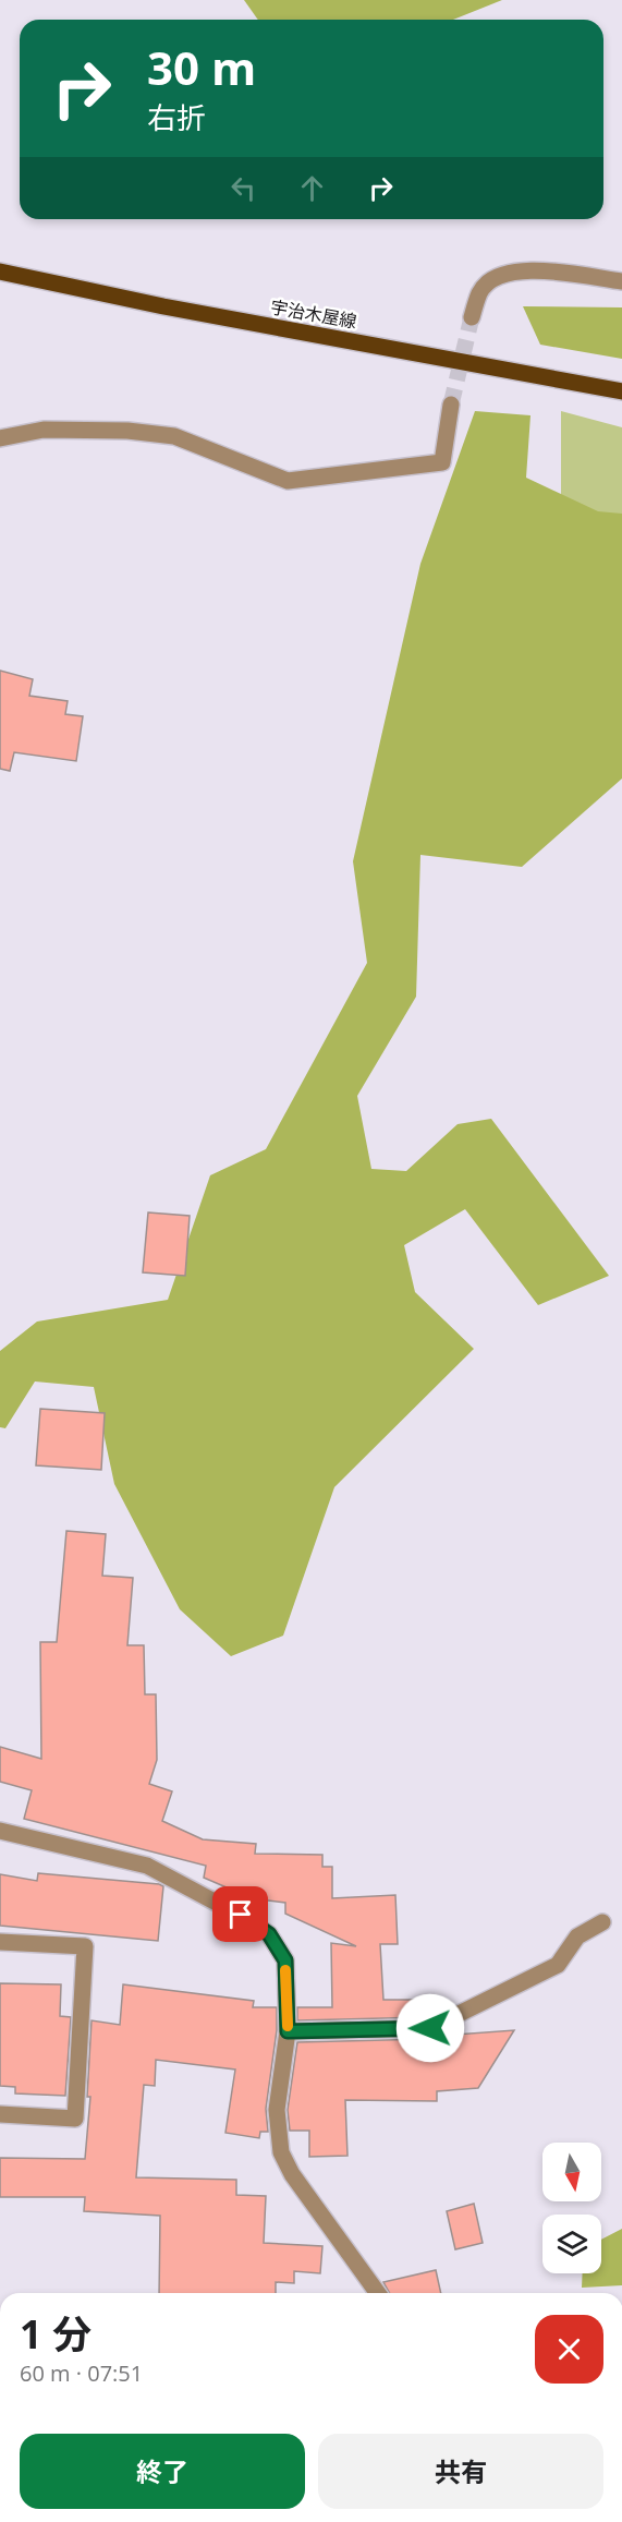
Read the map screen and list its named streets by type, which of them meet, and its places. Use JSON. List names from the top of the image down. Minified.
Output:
{"streets":{"main road":["宇治木屋線"]},"north":"bottom","page":{"turn":["30 m","右折"],"heading":["1 分","60 m · 07:51"],"buttons":["終了","共有"]}}
